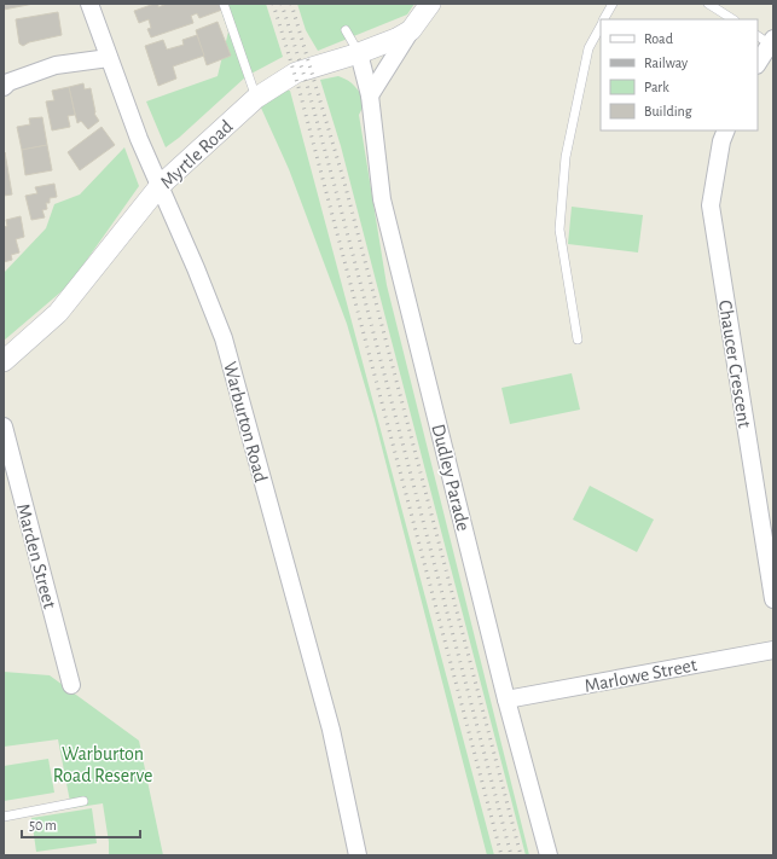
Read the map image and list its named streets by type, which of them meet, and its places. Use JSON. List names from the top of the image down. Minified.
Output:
{"streets":{"street":["Myrtle Road","Chaucer Crescent","Warburton Road","Dudley Parade","Marden Street","Marlowe Street"]},"crossings":[["Myrtle Road","Warburton Road"],["Myrtle Road","Dudley Parade"],["Dudley Parade","Marlowe Street"]],"parks":["Warburton Road Reserve"],"legend":["Road","Railway","Park","Building"],"scale_bar":"50 m"}
